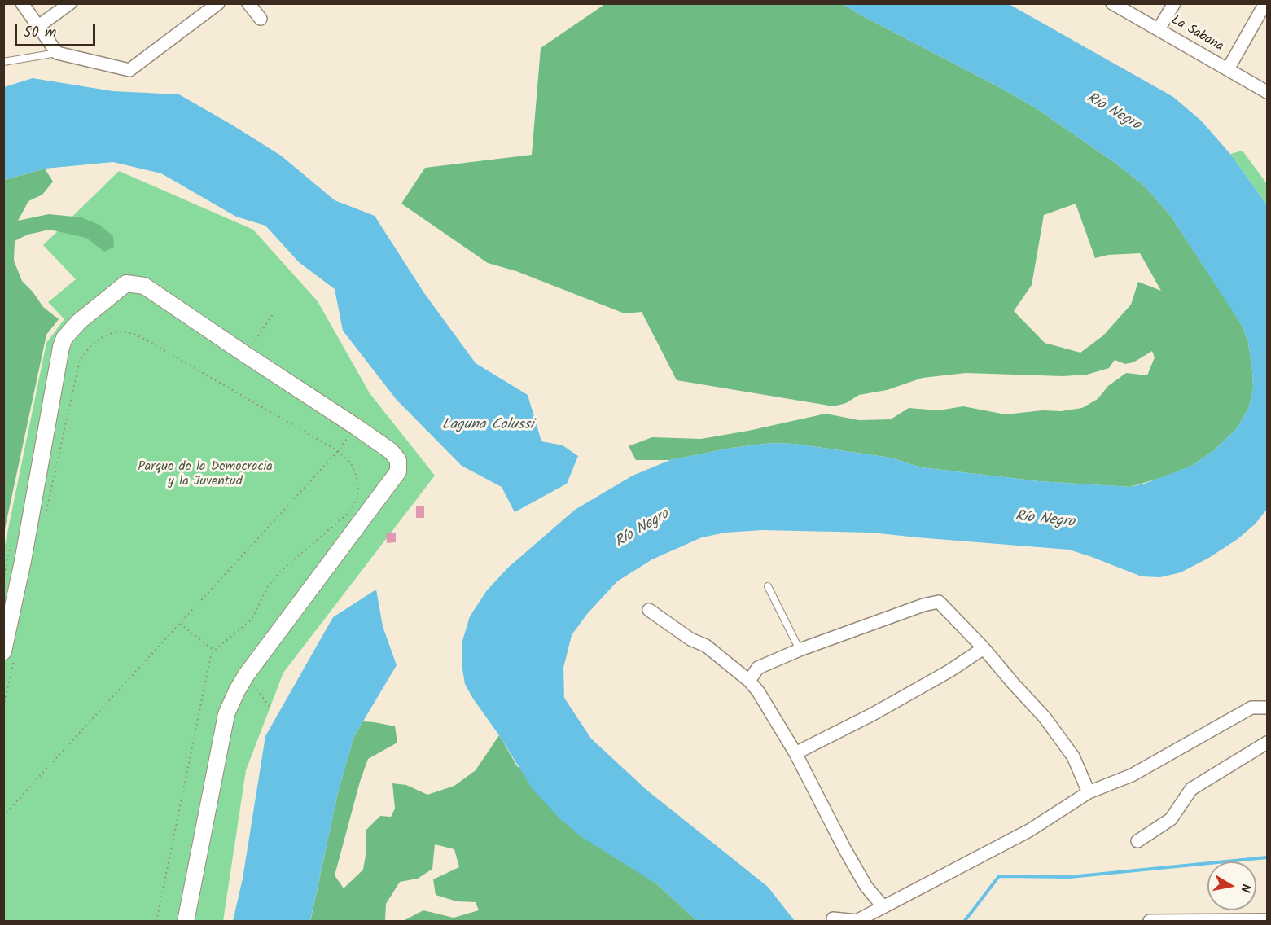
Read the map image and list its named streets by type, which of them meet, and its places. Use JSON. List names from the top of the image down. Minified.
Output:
{"streets":{"street":["La Sabana"]},"water":["Río Negro","Laguna Colussi"],"parks":["Parque de la Democracia y la Juventud"],"scale_bar":"50 m","north":"right"}
